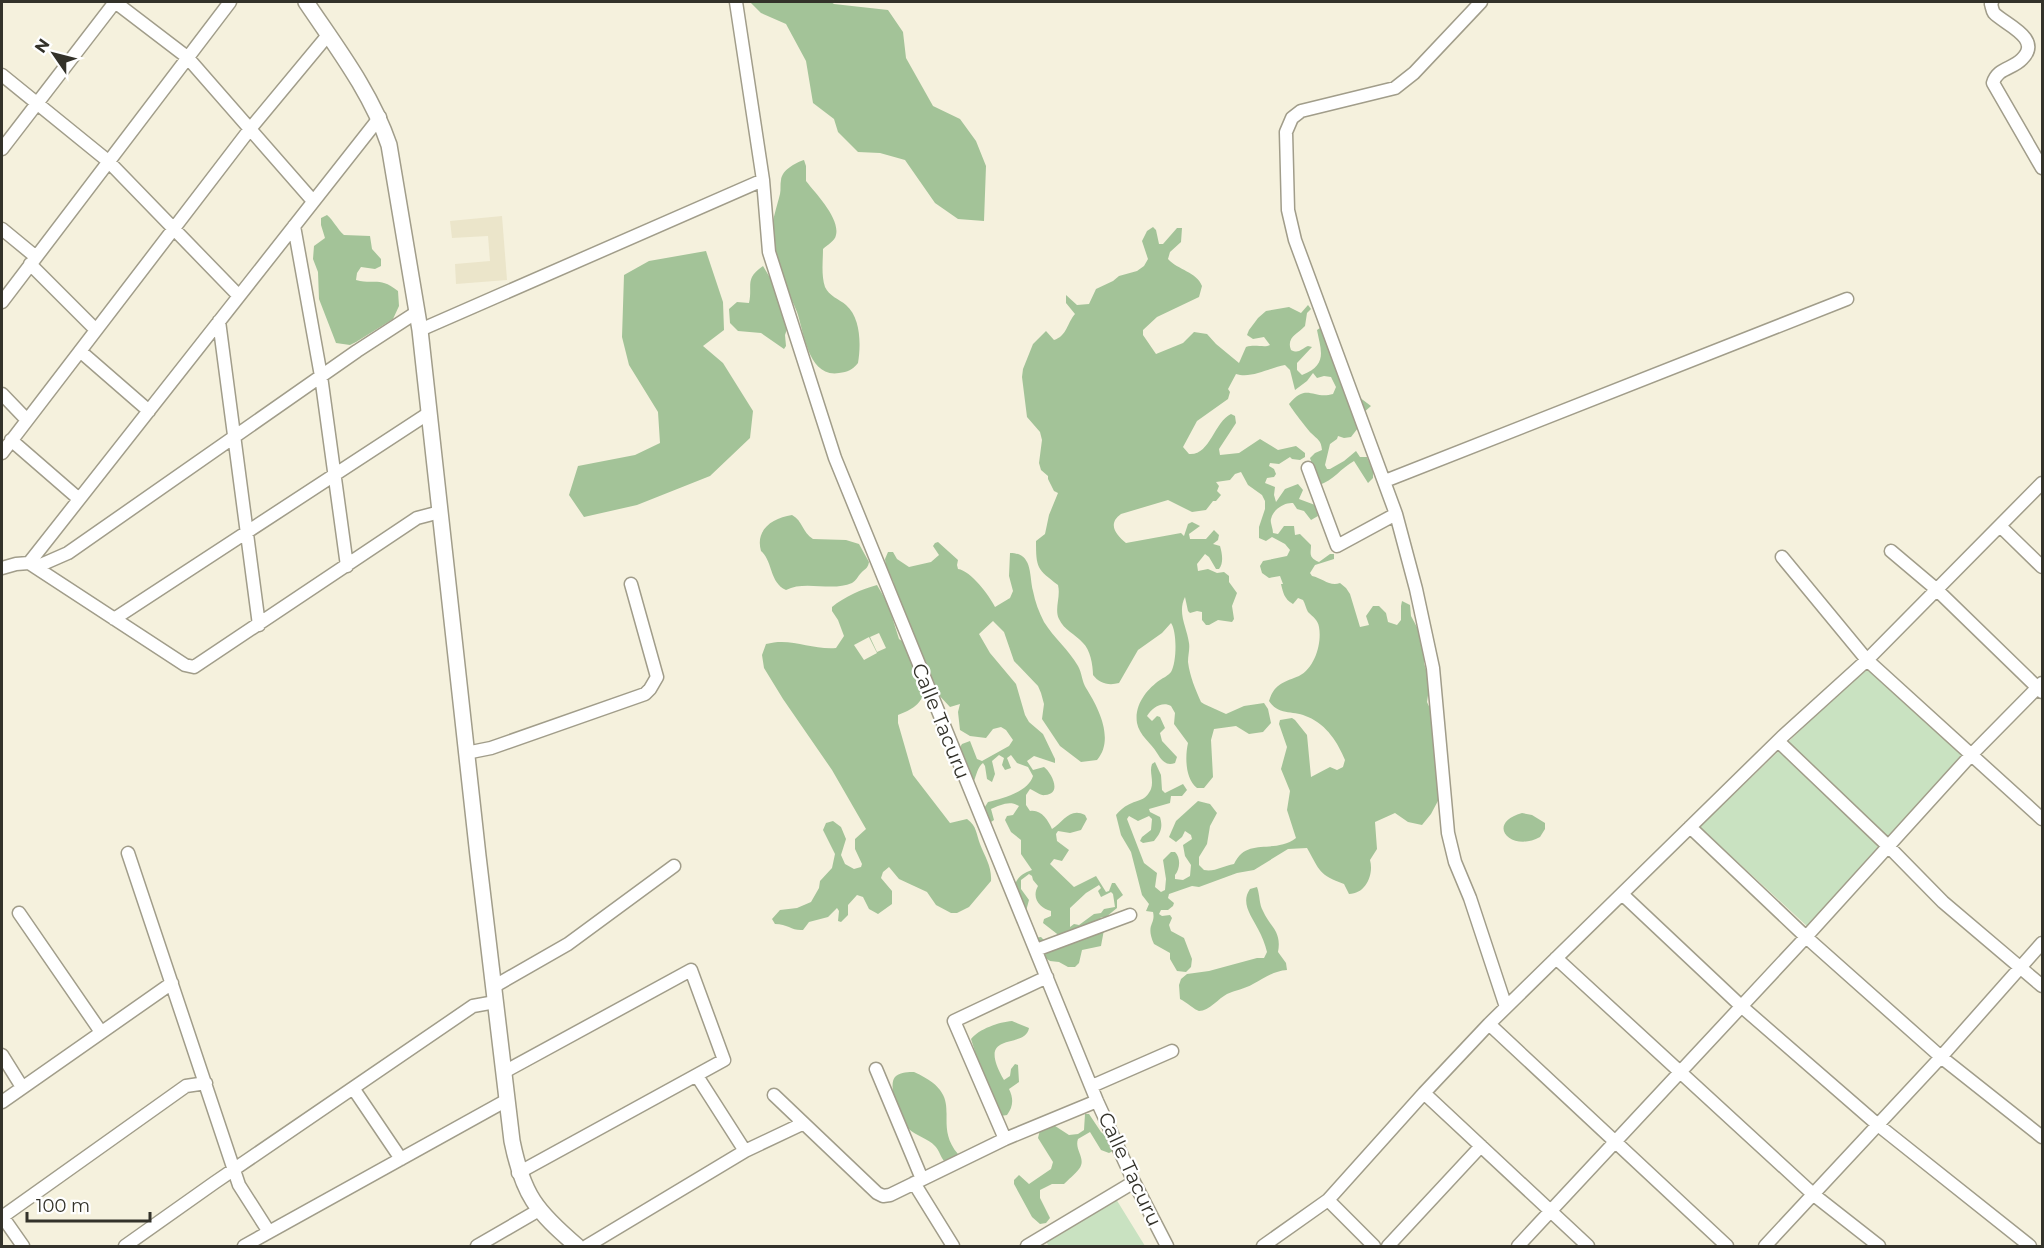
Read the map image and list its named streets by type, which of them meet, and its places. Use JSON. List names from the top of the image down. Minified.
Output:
{"streets":{"street":["Calle Tacuru"]},"scale_bar":"100 m","north":"top left"}
